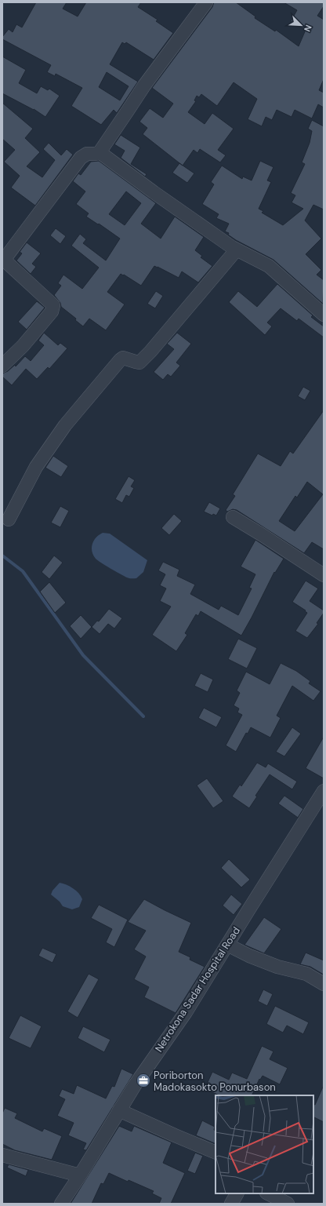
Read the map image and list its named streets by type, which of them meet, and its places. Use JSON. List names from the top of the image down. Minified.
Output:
{"streets":{"street":["Netrokona Sadar Hospital Road"]},"places":{"office":["Poriborton Madokasokto Ponurbason"]},"north":"bottom right"}
